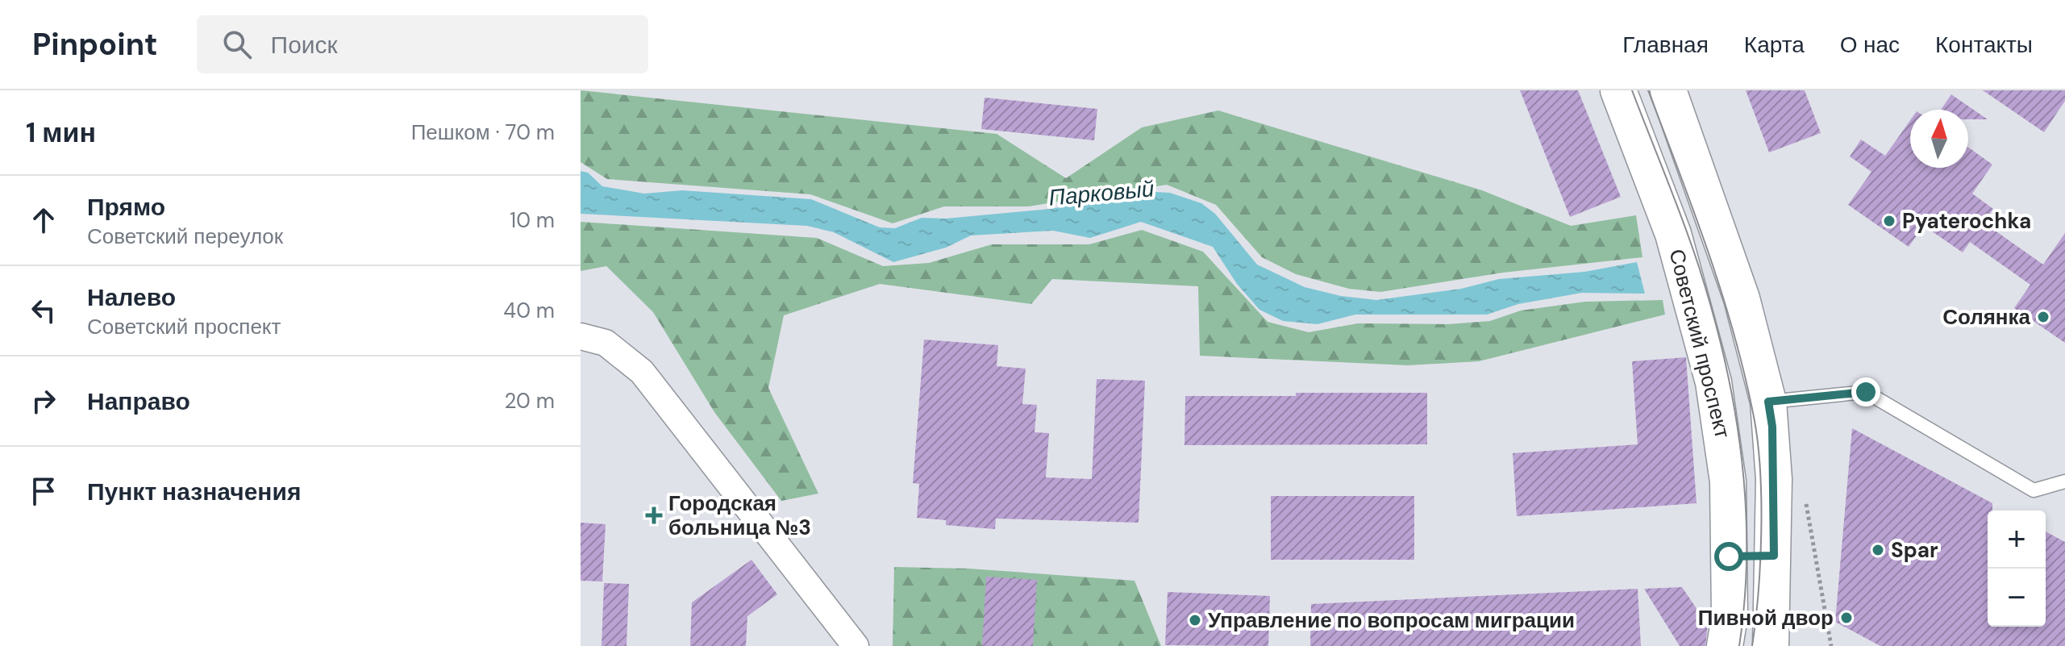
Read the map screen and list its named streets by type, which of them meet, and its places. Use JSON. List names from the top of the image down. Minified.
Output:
{"streets":{"main road":["Советский проспект"]},"water":["Парковый"],"places":{"other":["Pyaterochka","Солянка","Spar","Пивной двор","Управление по вопросам миграции"],"health":["Городская больница №3"]},"north":"top","page":{"header":"Pinpoint","search":"Поиск","nav":["Главная","Карта","О нас","Контакты"],"heading":["1 мин","Пешком · 70 m"],"list":[["Прямо","Советский переулок","10 m"],["Налево","Советский проспект","40 m"],["Направо","20 m"],"Пункт назначения"],"map_buttons":["+","−"]}}
